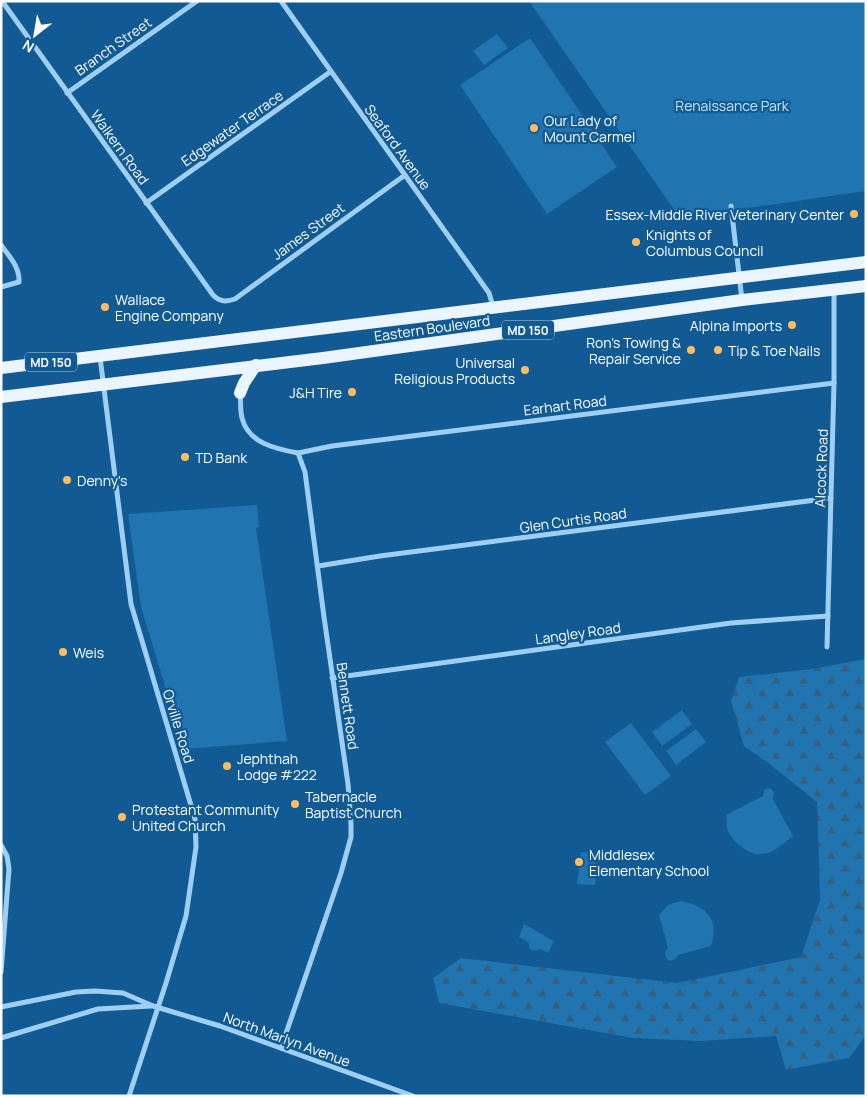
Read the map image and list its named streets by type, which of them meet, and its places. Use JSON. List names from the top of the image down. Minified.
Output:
{"streets":{"main road":["Eastern Boulevard","MD 150"],"street":["Branch Street","Edgewater Terrace","Walkern Road","Seaford Avenue","James Street","Earhart Road","Alcock Road","Glen Curtis Road","Langley Road","Bennett Road","Orville Road","North Marlyn Avenue"]},"crossings":[["Branch Street","Walkern Road"],["Edgewater Terrace","Walkern Road"],["Edgewater Terrace","Seaford Avenue"],["Walkern Road","James Street"],["Seaford Avenue","James Street"],["Seaford Avenue","Eastern Boulevard"],["Eastern Boulevard","Alcock Road"],["Eastern Boulevard","Orville Road"],["Earhart Road","Alcock Road"],["Earhart Road","Bennett Road"],["Alcock Road","Glen Curtis Road"],["Alcock Road","Langley Road"],["Glen Curtis Road","Bennett Road"],["Langley Road","Bennett Road"],["Bennett Road","North Marlyn Avenue"],["Orville Road","North Marlyn Avenue"]],"parks":["Renaissance Park"],"places":["Our Lady of Mount Carmel","Essex-Middle River Veterinary Center","Knights of Columbus Council","Wallace Engine Company","Alpina Imports","Ron’s Towing & Repair Service","Tip & Toe Nails","Universal Religious Products","J&H Tire","TD Bank","Denny's","Weis","Jephthah Lodge #222","Tabernacle Baptist Church","Protestant Community United Church","Middlesex Elementary School"],"north":"bottom left"}
